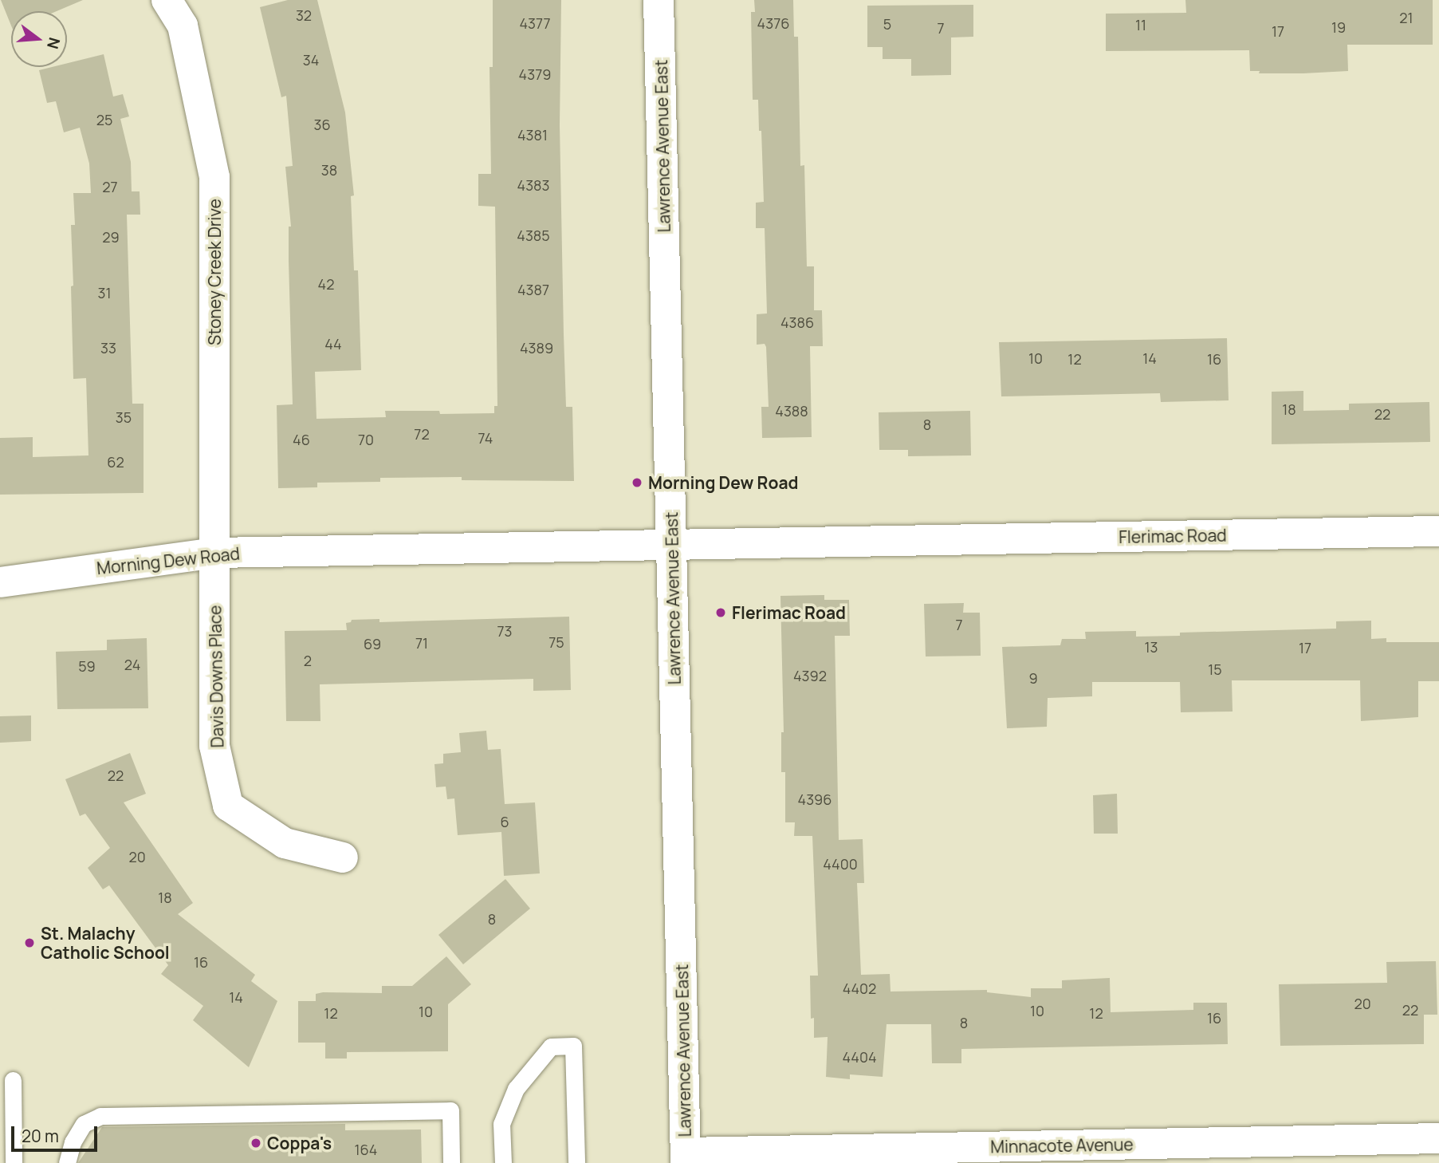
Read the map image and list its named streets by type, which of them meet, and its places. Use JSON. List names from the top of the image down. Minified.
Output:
{"streets":{"street":["Lawrence Avenue East","Stoney Creek Drive","Flerimac Road","Morning Dew Road","Davis Downs Place","Minnacote Avenue"]},"crossings":[["Lawrence Avenue East","Flerimac Road"],["Lawrence Avenue East","Morning Dew Road"],["Lawrence Avenue East","Minnacote Avenue"],["Stoney Creek Drive","Morning Dew Road"],["Stoney Creek Drive","Davis Downs Place"],["Flerimac Road","Morning Dew Road"],["Morning Dew Road","Davis Downs Place"]],"places":["Morning Dew Road","Flerimac Road","St. Malachy Catholic School","Coppa's"],"house_numbers":["32","21","4377","4376","5","11","19","7","17","34","4379","25","36","4381","38","4383","27","4385","29","42","4387","31","4386","44","33","4389","10","14","12","16","18","4388","22","35","8","72","74","46","70","62","7","73","75","71","69","13","17","2","24","59","15","4392","9","22","4396","6","20","4400","18","8","16","4402","14","20","22","10","10","12","12","16","8","4404","164"],"scale_bar":"20 m","north":"right"}
